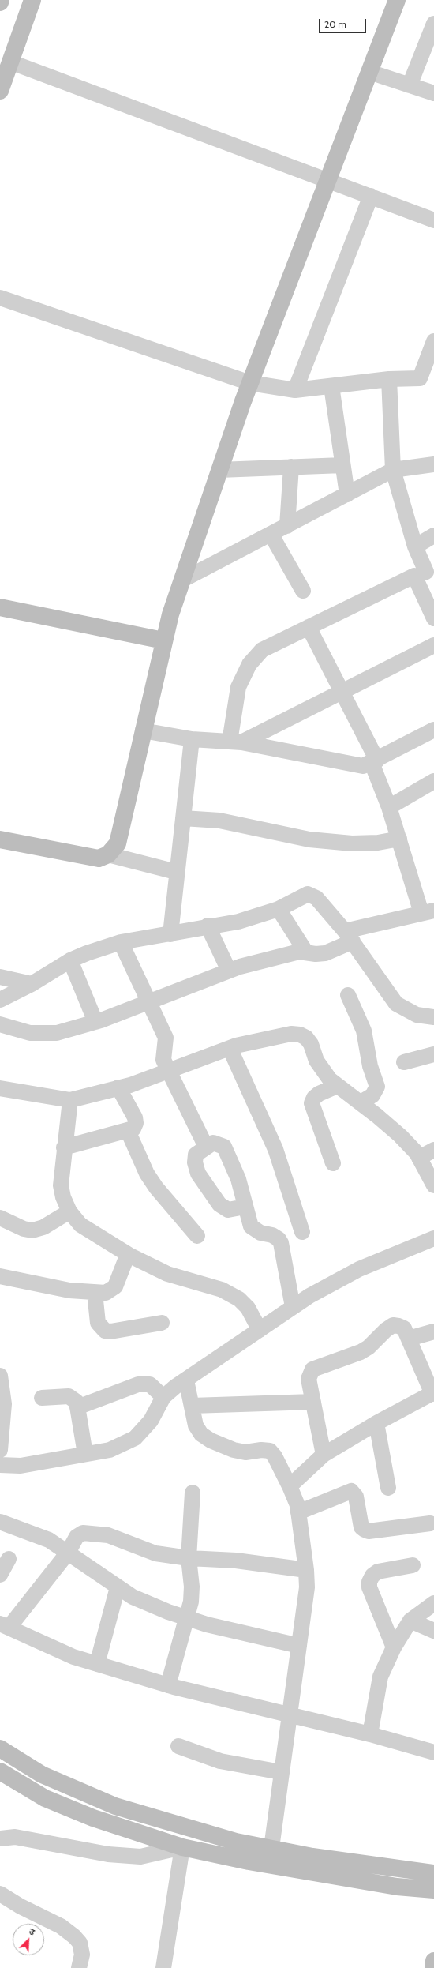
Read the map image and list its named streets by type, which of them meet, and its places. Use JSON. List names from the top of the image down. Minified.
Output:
{"scale_bar":"20 m","north":"top right"}
